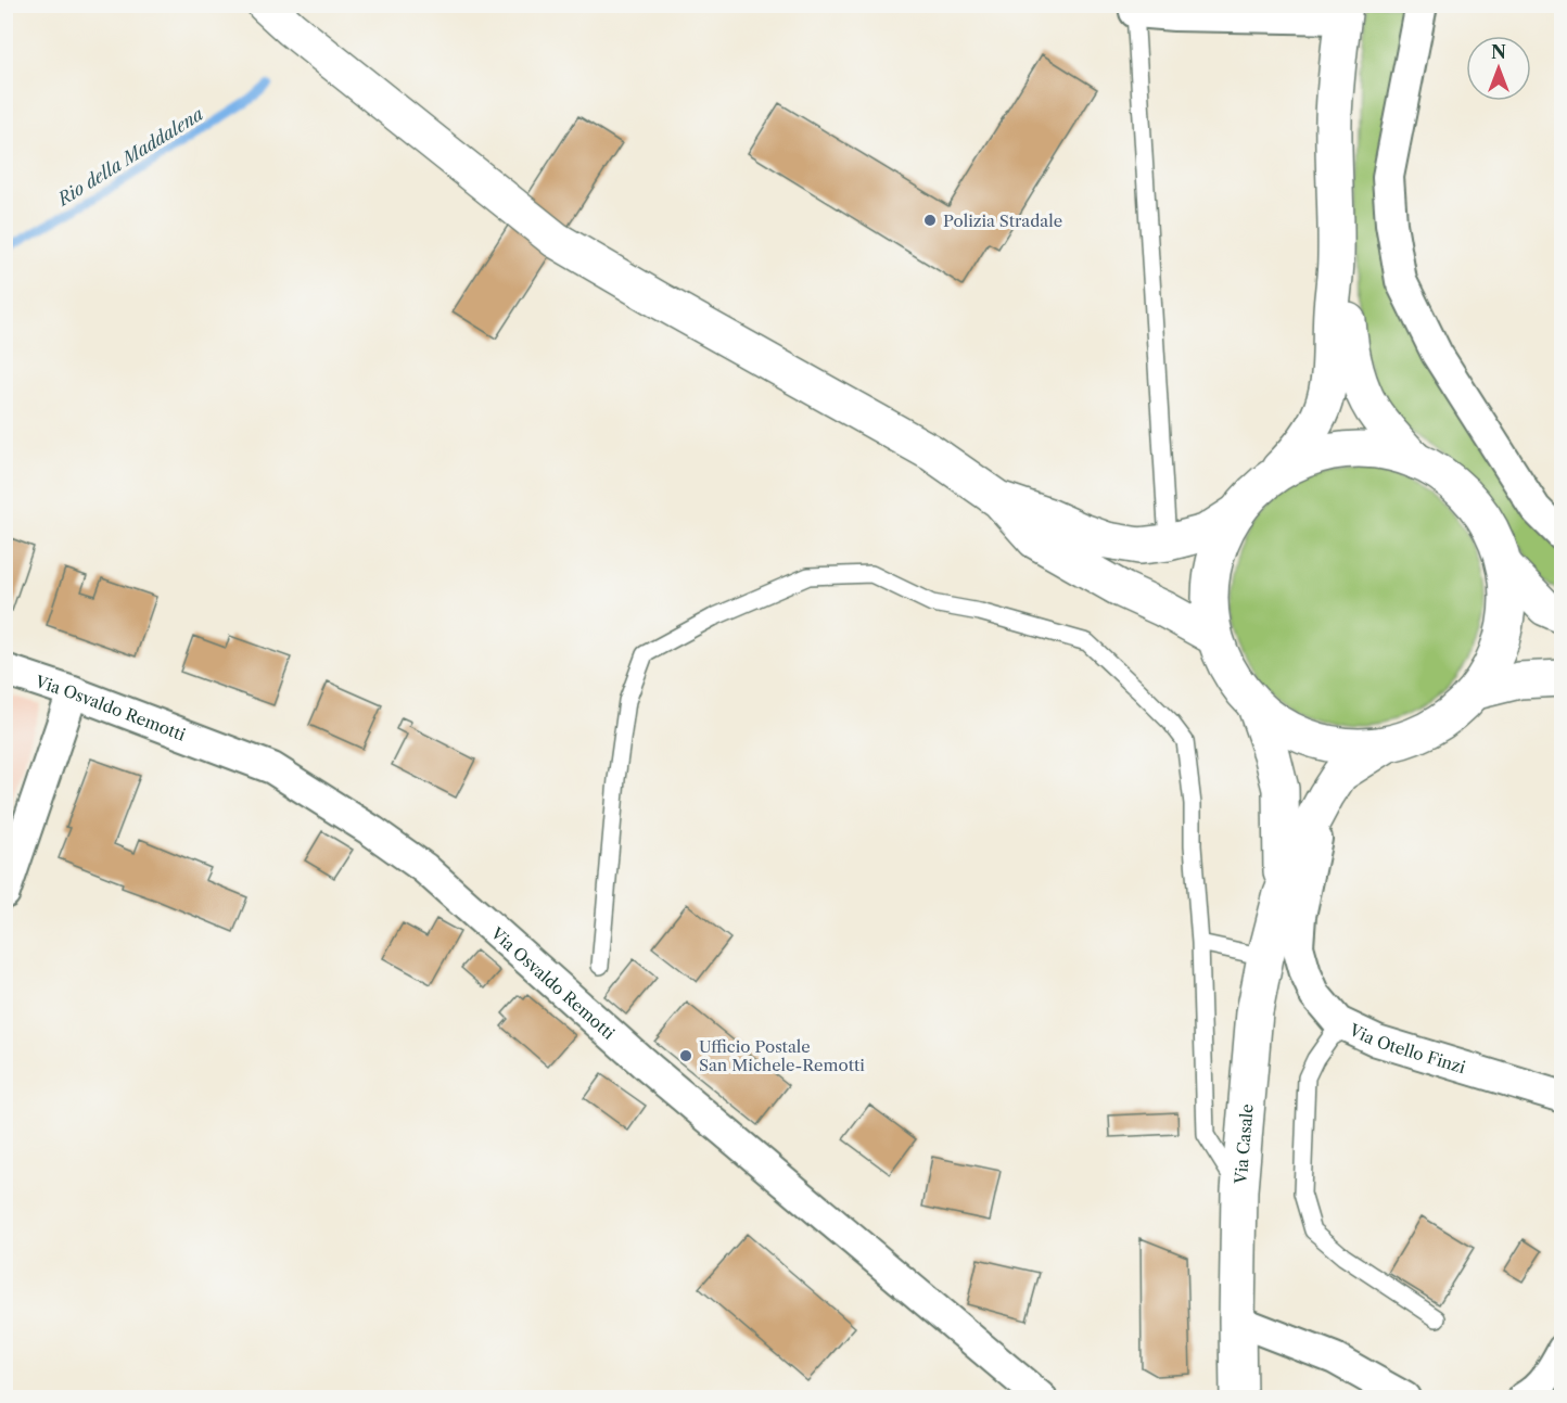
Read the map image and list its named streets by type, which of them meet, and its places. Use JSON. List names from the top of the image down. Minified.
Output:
{"streets":{"main road":["Via Casale"],"street":["Via Osvaldo Remotti","Via Otello Finzi"]},"crossings":[["Via Otello Finzi","Via Casale"]],"water":["Rio della Maddalena"],"places":["Polizia Stradale","Ufficio Postale San Michele-Remotti"],"north":"top"}
